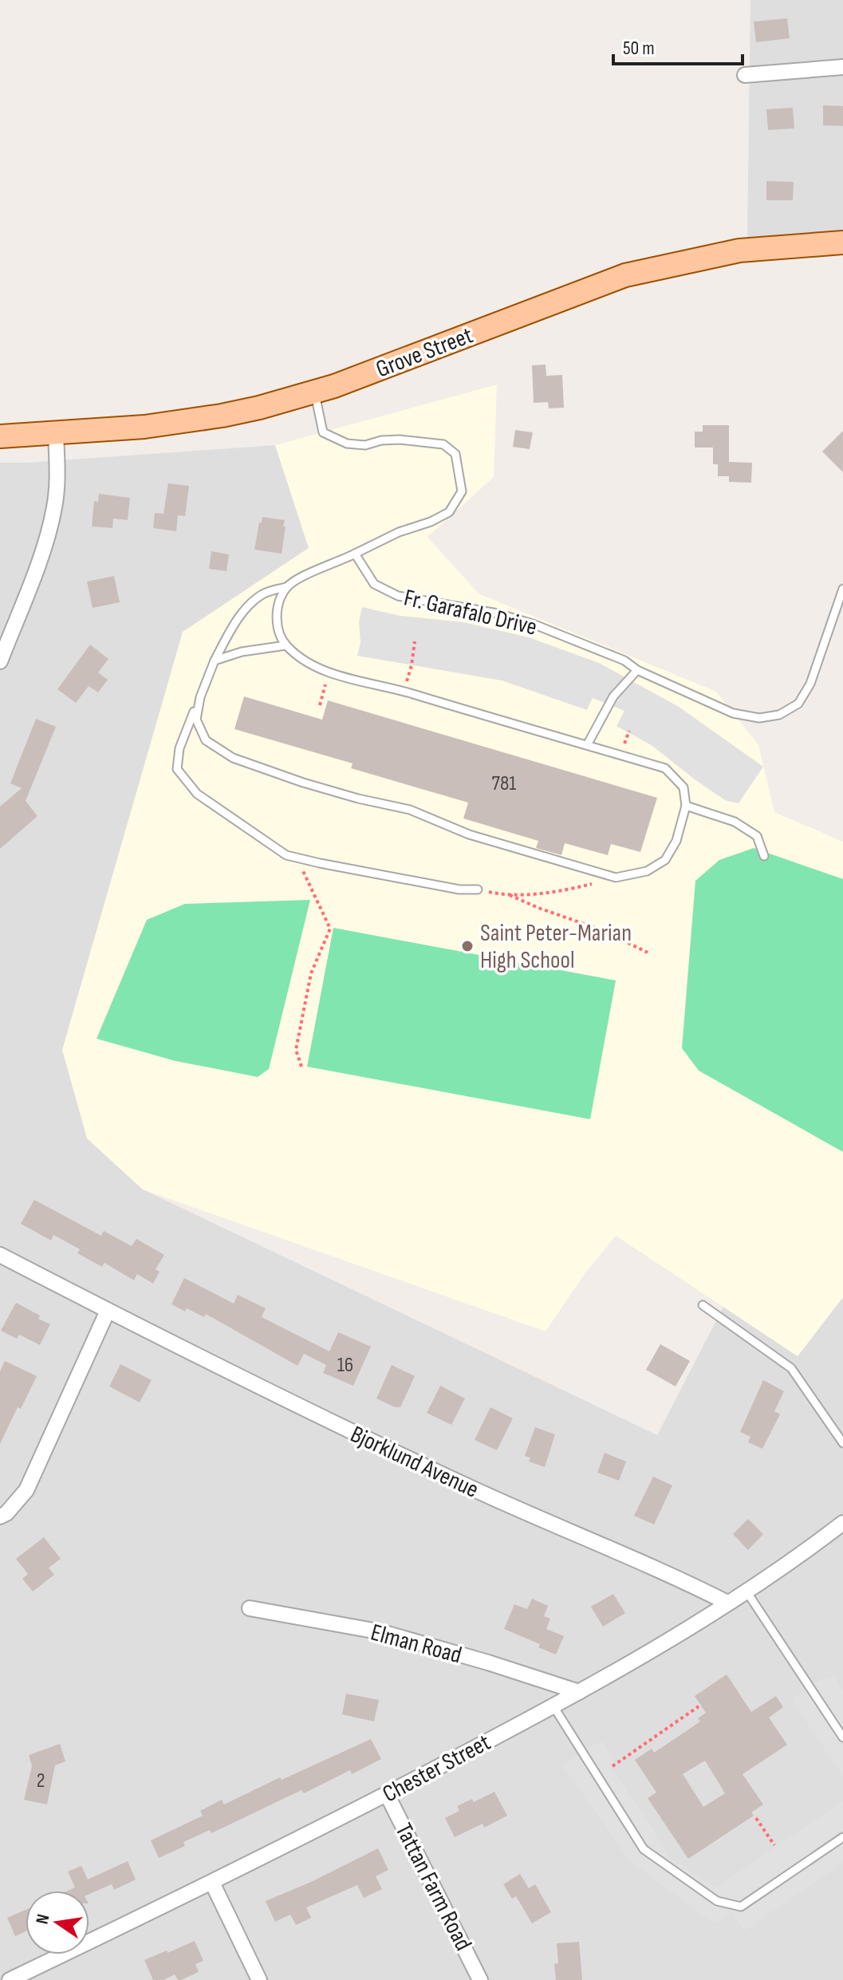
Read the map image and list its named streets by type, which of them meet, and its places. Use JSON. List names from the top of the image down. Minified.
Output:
{"streets":{"main road":["Grove Street"],"street":["Bjorklund Avenue","Elman Road","Chester Street","Tattan Farm Road"],"lane":["Fr. Garafalo Drive"]},"crossings":[["Bjorklund Avenue","Chester Street"],["Elman Road","Chester Street"],["Chester Street","Tattan Farm Road"]],"places":["Saint Peter-Marian High School"],"house_numbers":["781","16","2"],"scale_bar":"50 m","north":"left"}
